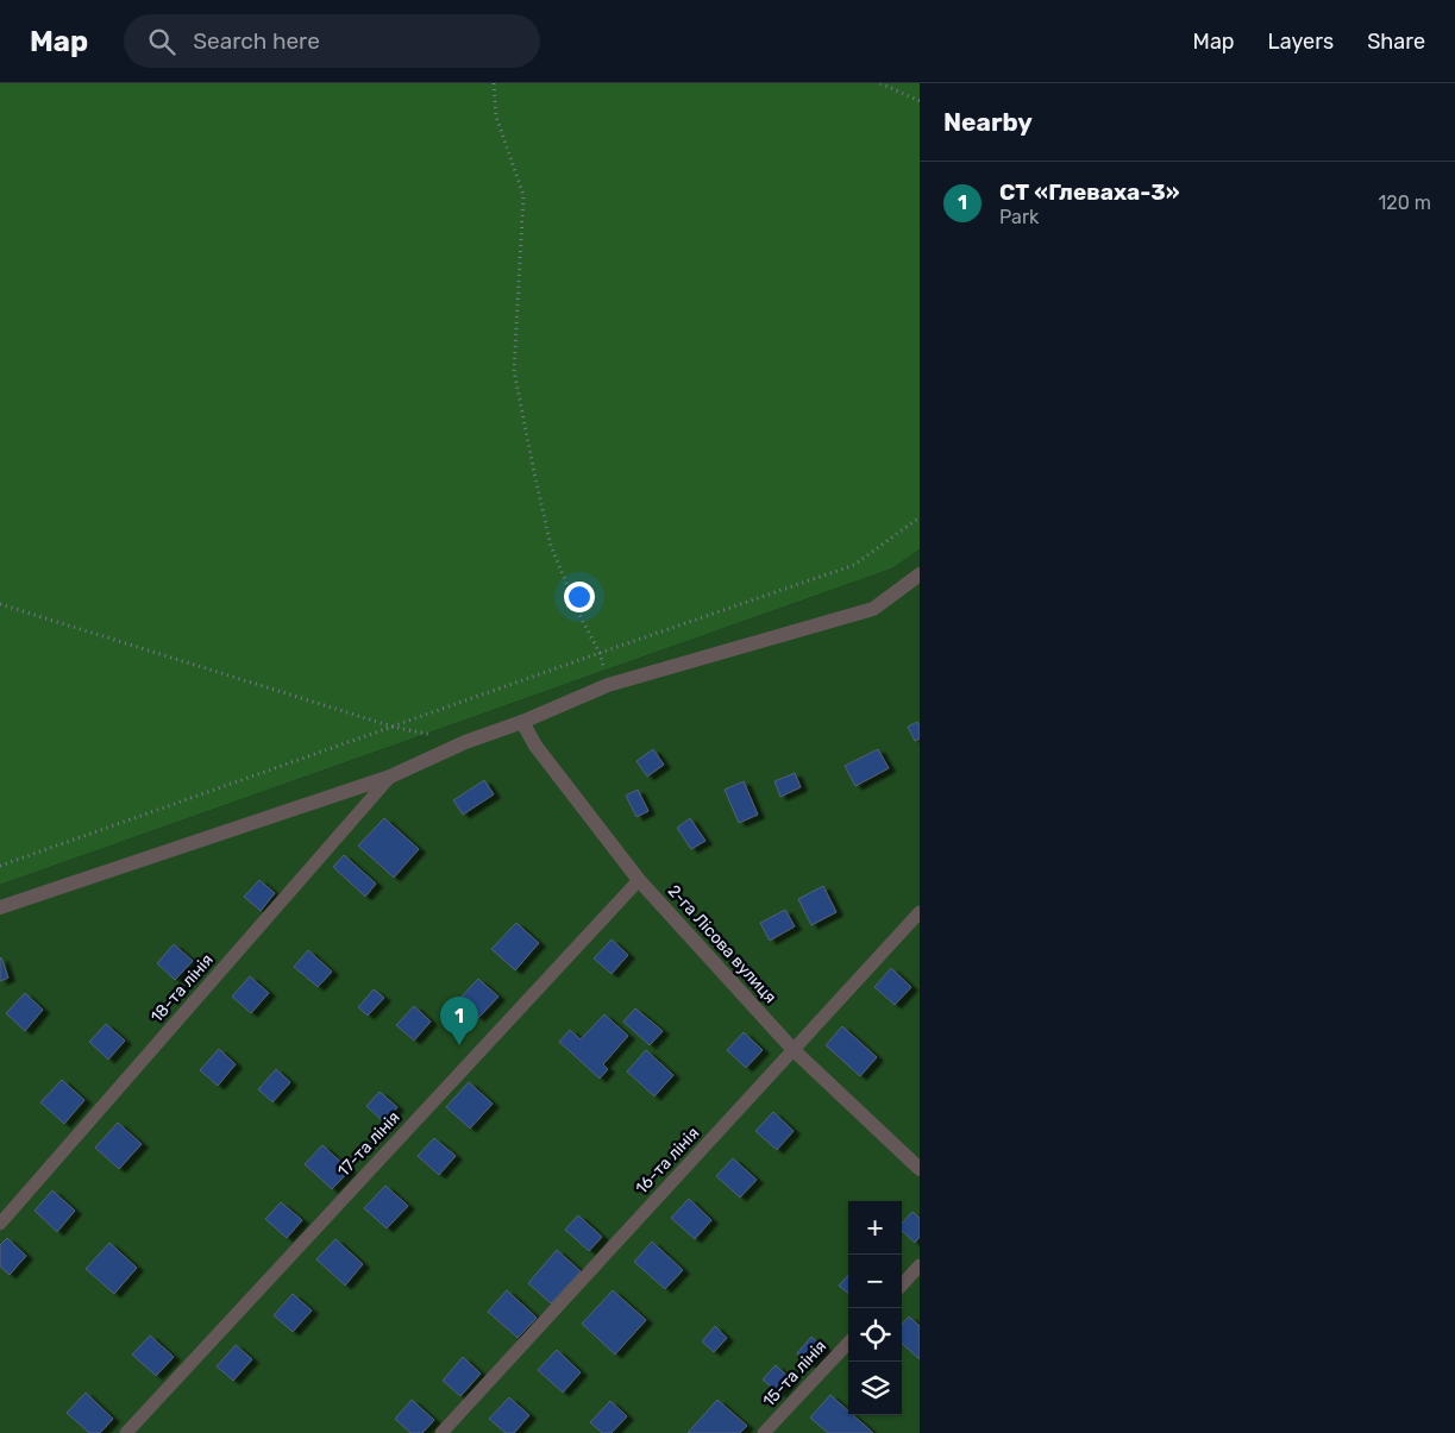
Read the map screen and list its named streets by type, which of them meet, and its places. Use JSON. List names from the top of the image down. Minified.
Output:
{"streets":{"street":["2-га Лісова вулиця"],"lane":["18-та лінія","17-та лінія","16-та лінія","15-та лінія"]},"crossings":[["2-га Лісова вулиця","17-та лінія"],["2-га Лісова вулиця","16-та лінія"]],"page":{"header":"Map","search":"Search here","nav":["Map","Layers","Share"],"heading":"Nearby","list":[{"mark":"1","name":"СТ «Глеваха-3»","note":"Park","value":"120 m"}],"pins":"1","map_buttons":["+","−"]}}
